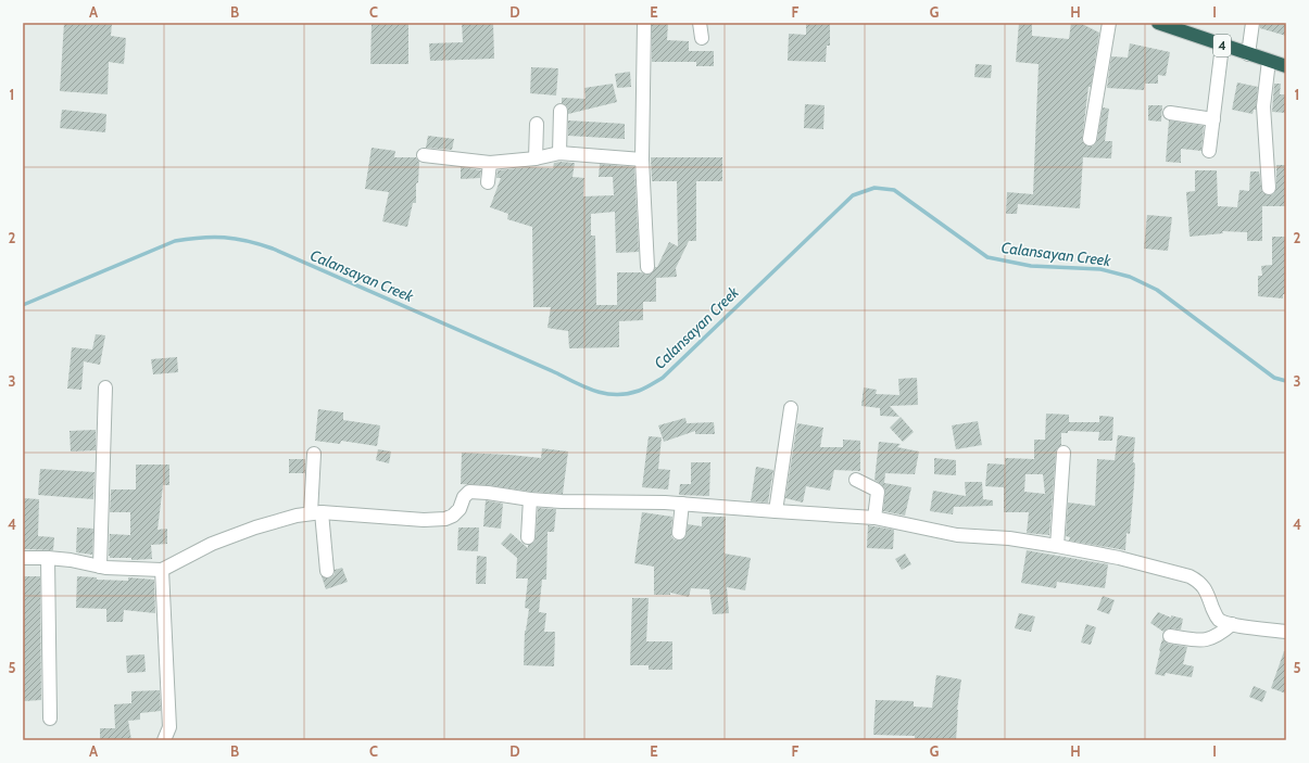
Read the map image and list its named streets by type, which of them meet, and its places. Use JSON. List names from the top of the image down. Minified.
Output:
{"streets":{"highway":["4"]},"water":["Calansayan Creek"],"grid":{"columns":["A","B","C","D","E","F","G","H","I"],"rows":["1","2","3","4","5"]}}
